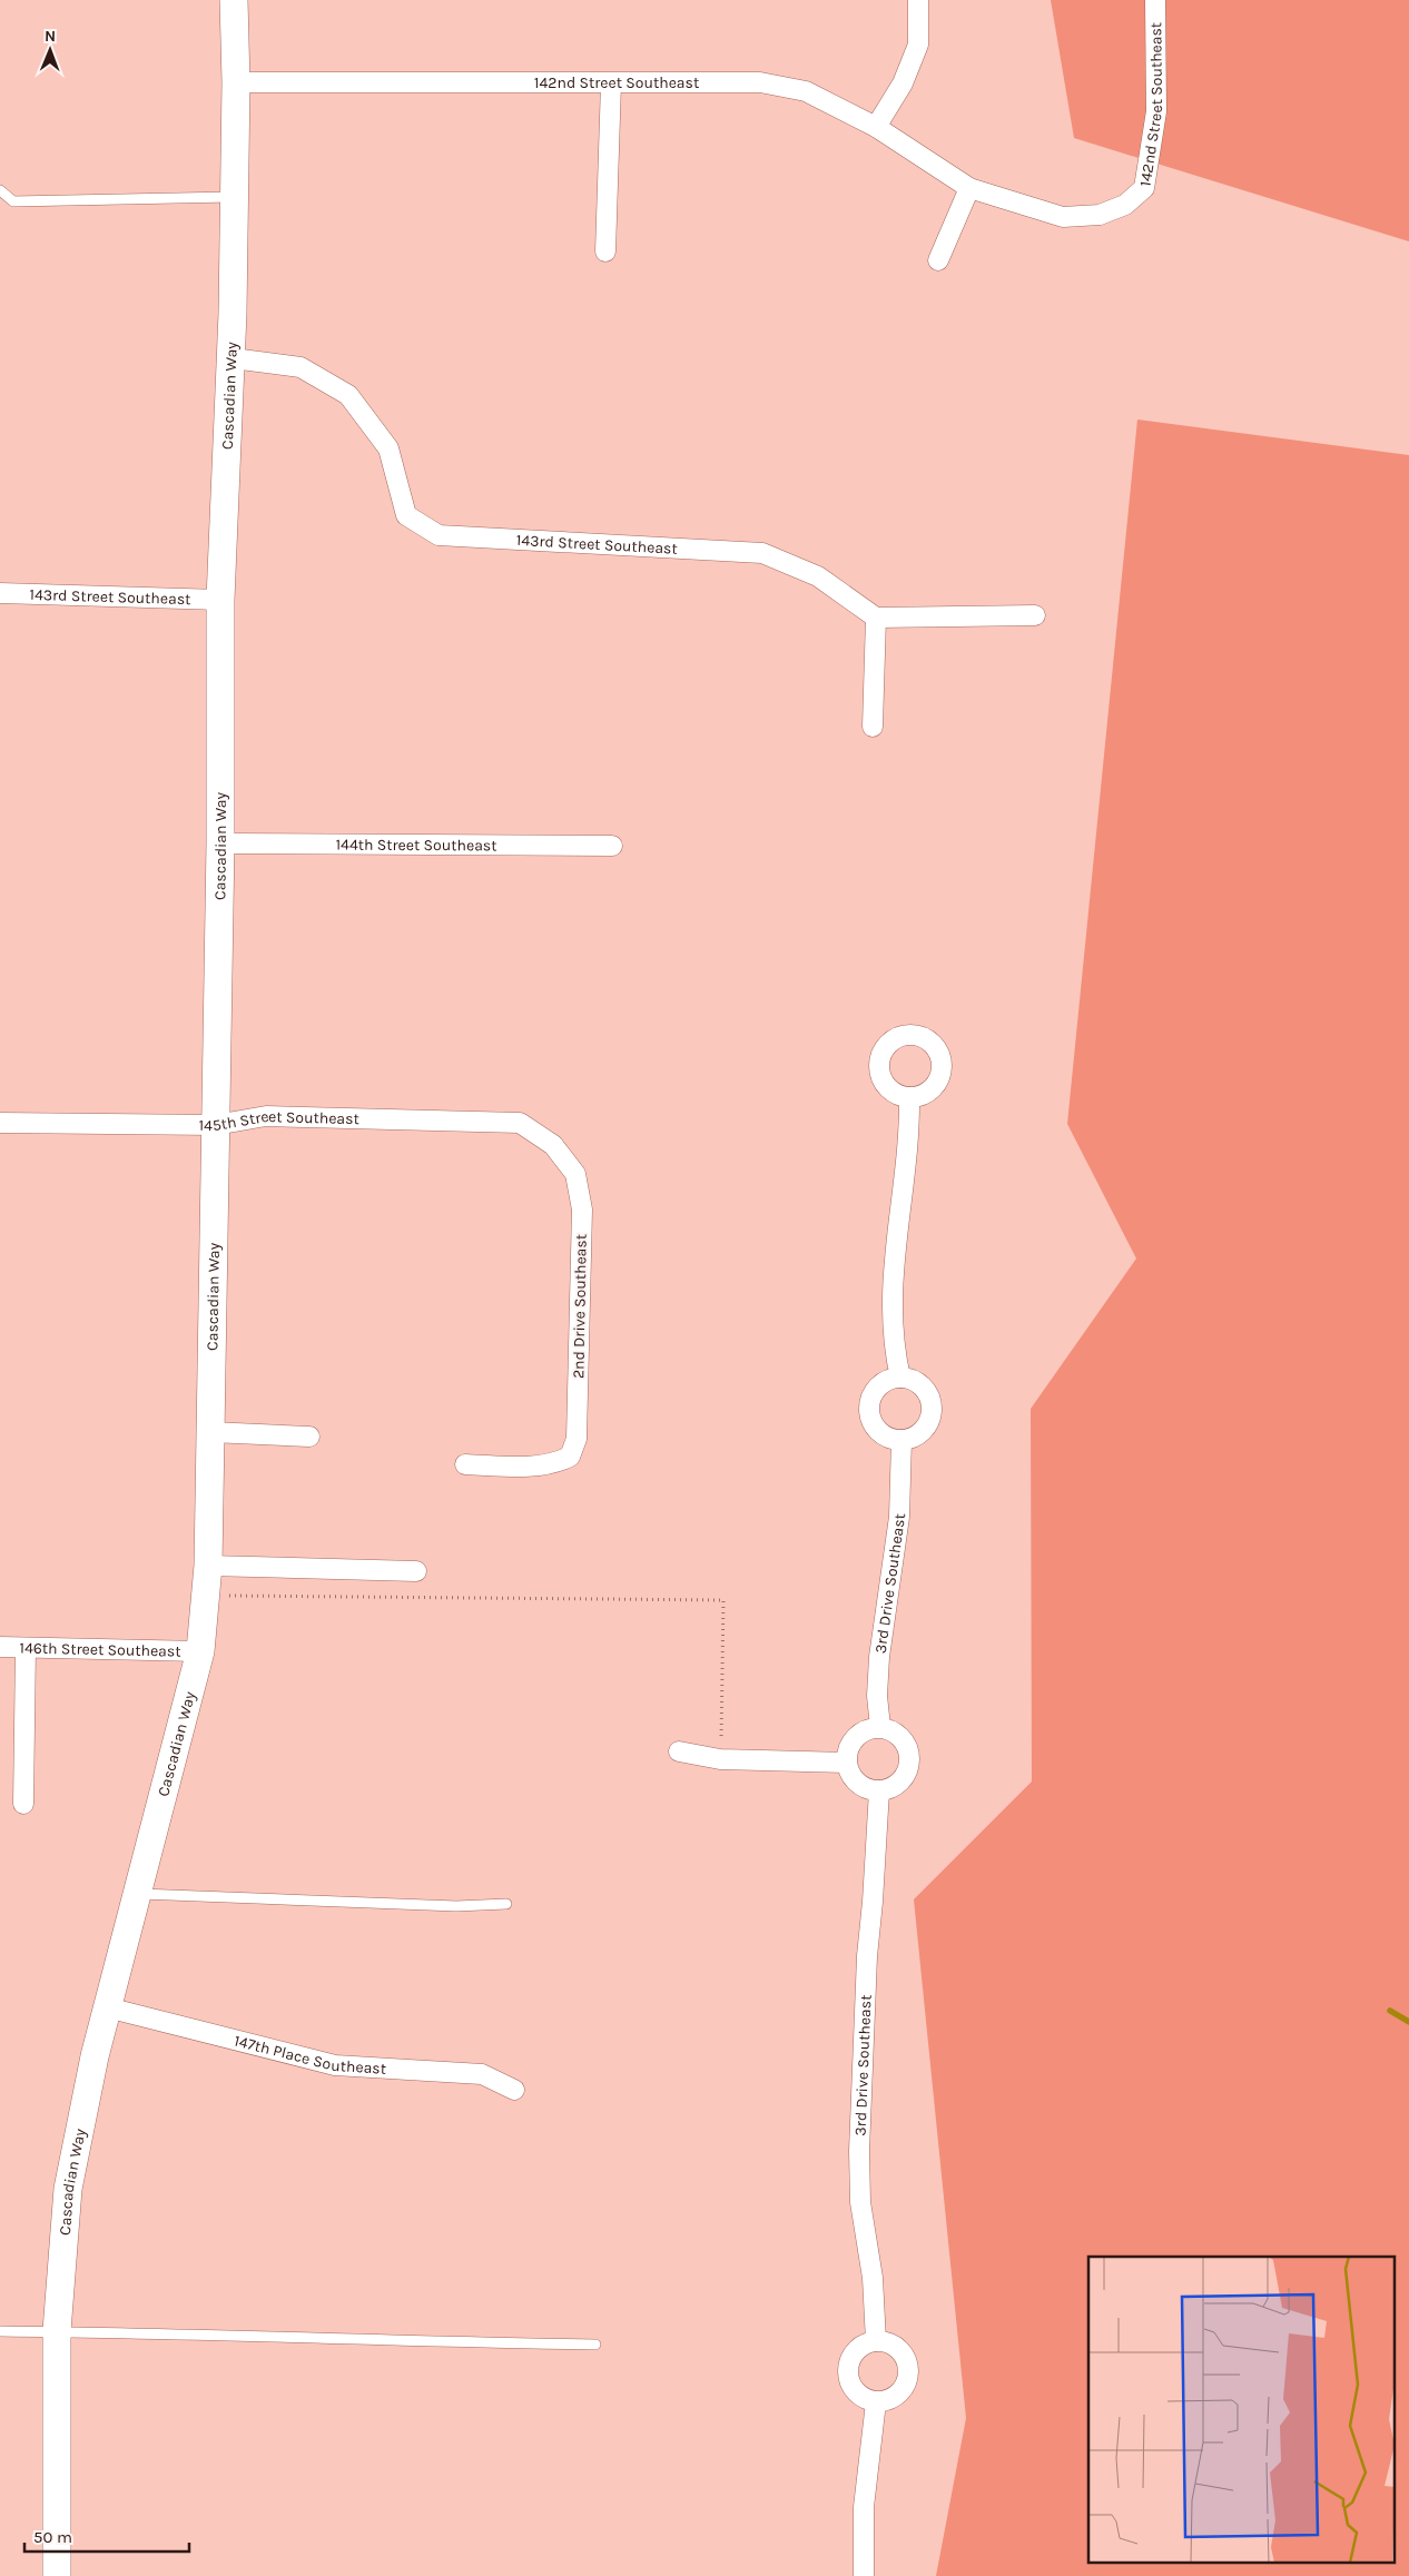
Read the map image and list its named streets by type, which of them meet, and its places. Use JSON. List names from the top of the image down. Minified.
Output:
{"streets":{"street":["142nd Street Southeast","Cascadian Way","143rd Street Southeast","144th Street Southeast","145th Street Southeast","2nd Drive Southeast","3rd Drive Southeast","146th Street Southeast","147th Place Southeast"]},"crossings":[["142nd Street Southeast","Cascadian Way"],["Cascadian Way","143rd Street Southeast"],["Cascadian Way","144th Street Southeast"],["Cascadian Way","145th Street Southeast"],["Cascadian Way","146th Street Southeast"],["Cascadian Way","147th Place Southeast"],["145th Street Southeast","2nd Drive Southeast"]],"scale_bar":"50 m","north":"top"}
